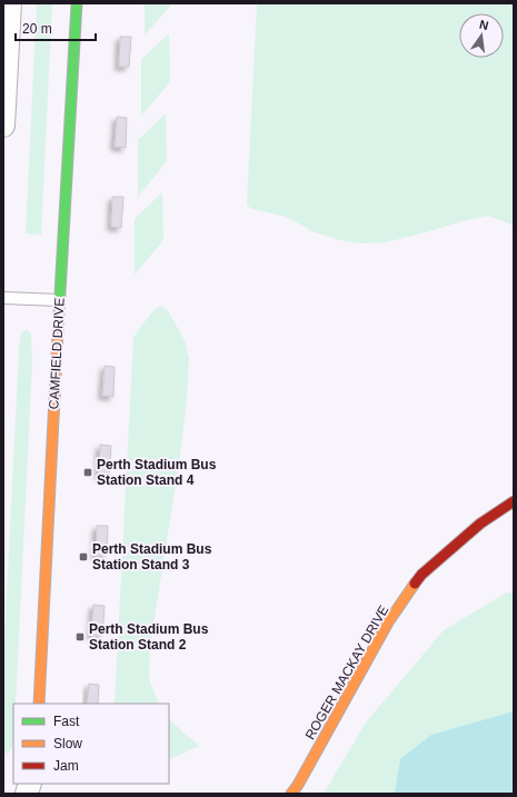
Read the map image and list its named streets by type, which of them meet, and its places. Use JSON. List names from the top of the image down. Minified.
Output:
{"streets":{"street":["CAMFIELD DRIVE","ROGER MACKAY DRIVE"]},"places":{"transit":["Perth Stadium Bus Station Stand 4","Perth Stadium Bus Station Stand 3","Perth Stadium Bus Station Stand 2"]},"legend":["Fast","Slow","Jam"],"scale_bar":"20 m","north":"top"}
